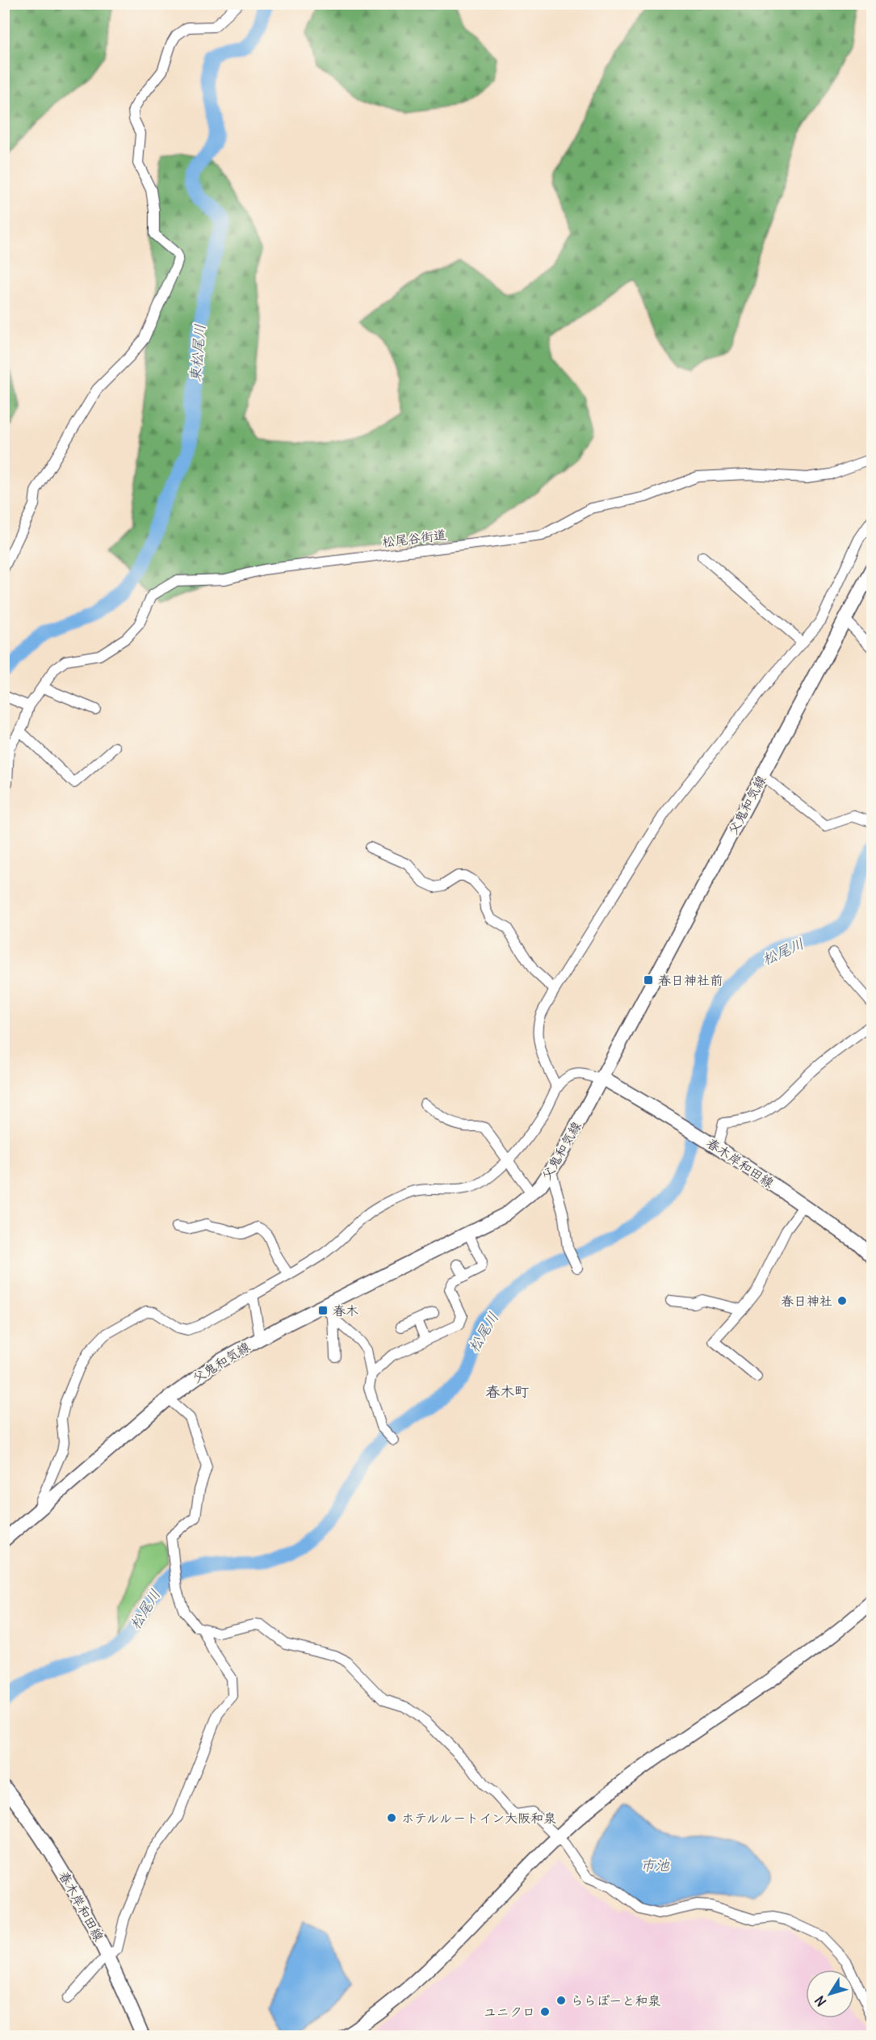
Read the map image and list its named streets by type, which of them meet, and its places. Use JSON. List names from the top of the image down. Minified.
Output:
{"streets":{"main road":["父鬼和気線","春木岸和田線"],"street":["松尾谷街道"]},"crossings":[["父鬼和気線","春木岸和田線"]],"districts":["春木町"],"water":["東松尾川","松尾川","市池"],"places":{"transit":["春日神社前","春木"],"other":["春日神社","ホテルルートイン大阪和泉","ららぽーと和泉","ユニクロ"]},"north":"bottom left"}
